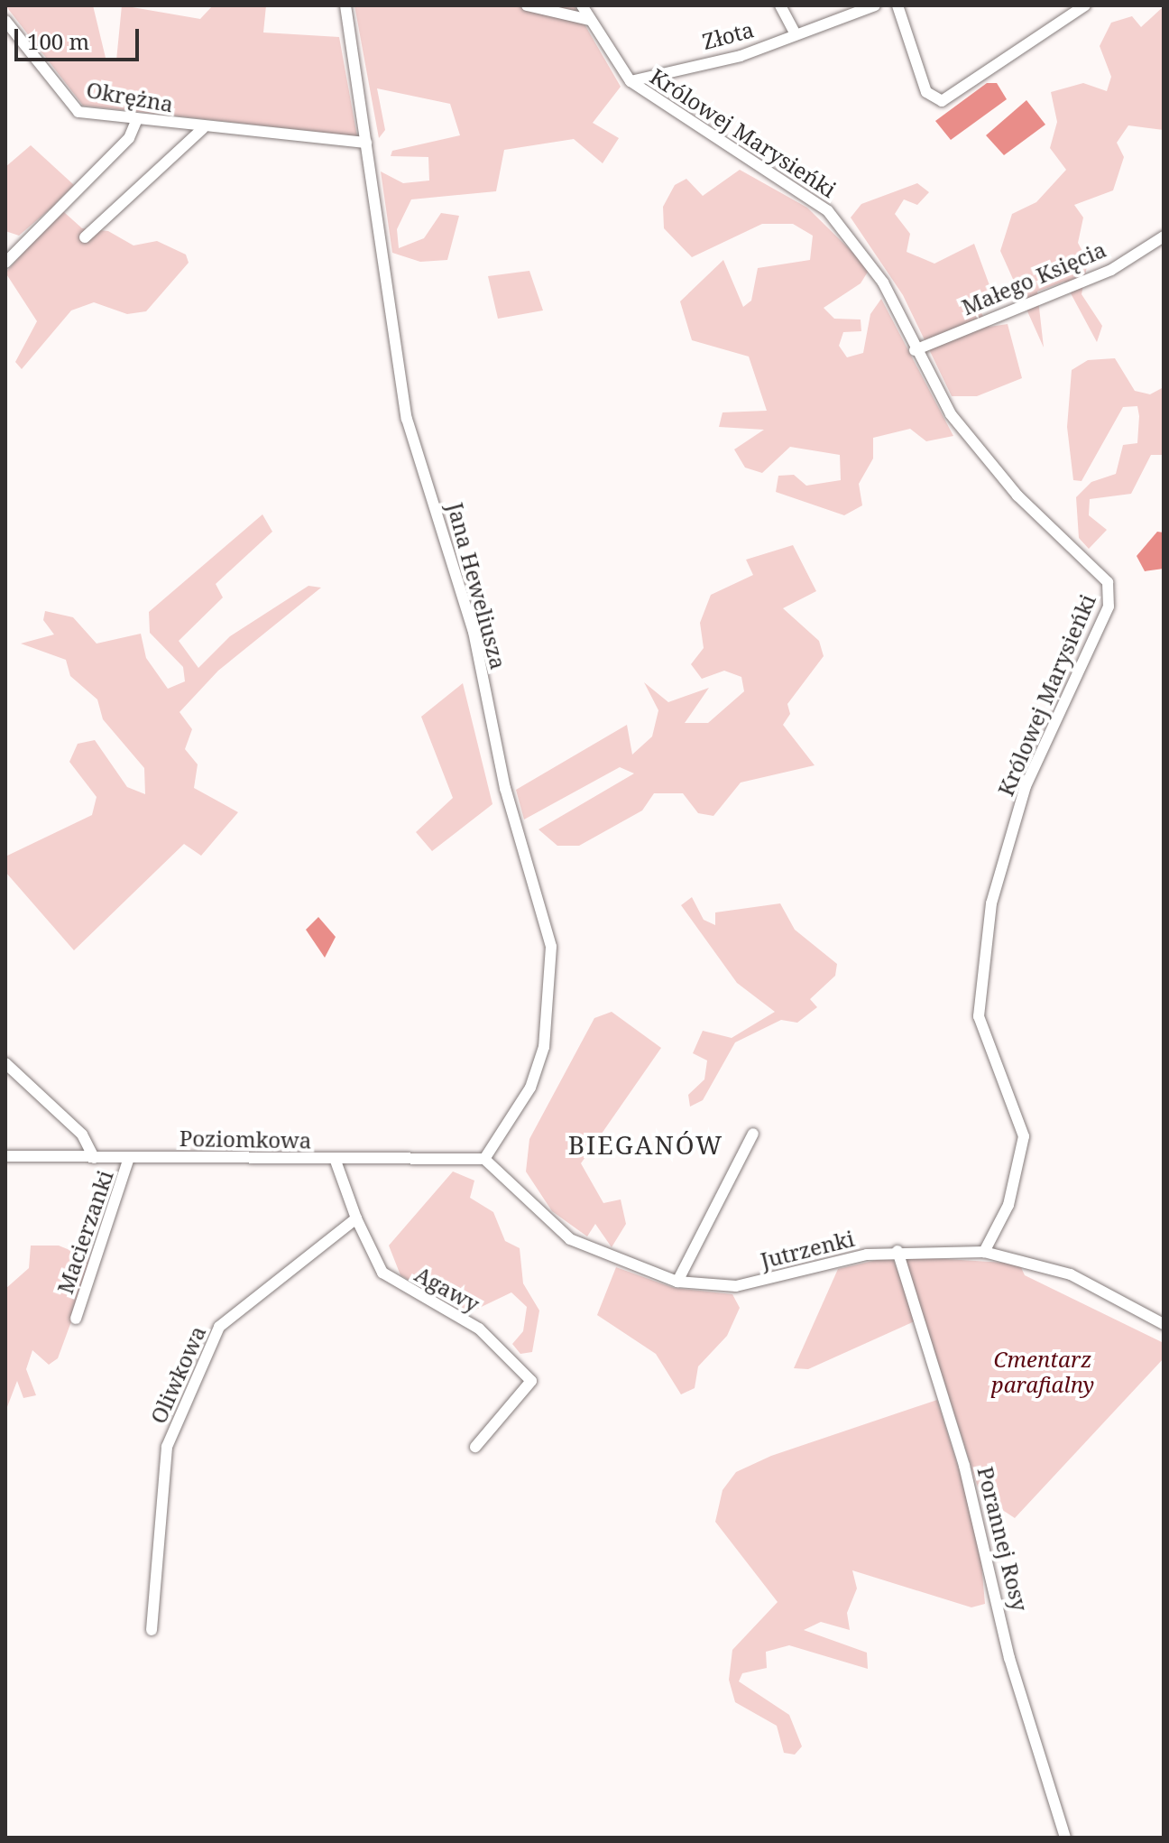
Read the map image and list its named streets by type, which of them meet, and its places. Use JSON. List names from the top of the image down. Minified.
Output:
{"streets":{"street":["Złota","Okrężna","Królowej Marysieńki","Małego Księcia","Jana Heweliusza","Poziomkowa","Macierzanki","Jutrzenki","Agawy","Oliwkowa","Porannej Rosy"]},"crossings":[["Złota","Królowej Marysieńki"],["Okrężna","Jana Heweliusza"],["Królowej Marysieńki","Małego Księcia"],["Królowej Marysieńki","Jutrzenki"],["Jana Heweliusza","Poziomkowa"],["Jana Heweliusza","Jutrzenki"],["Poziomkowa","Macierzanki"],["Poziomkowa","Jutrzenki"],["Jutrzenki","Porannej Rosy"],["Agawy","Oliwkowa"]],"districts":["BIEGANÓW"],"parks":["Cmentarz parafialny"],"scale_bar":"100 m"}
